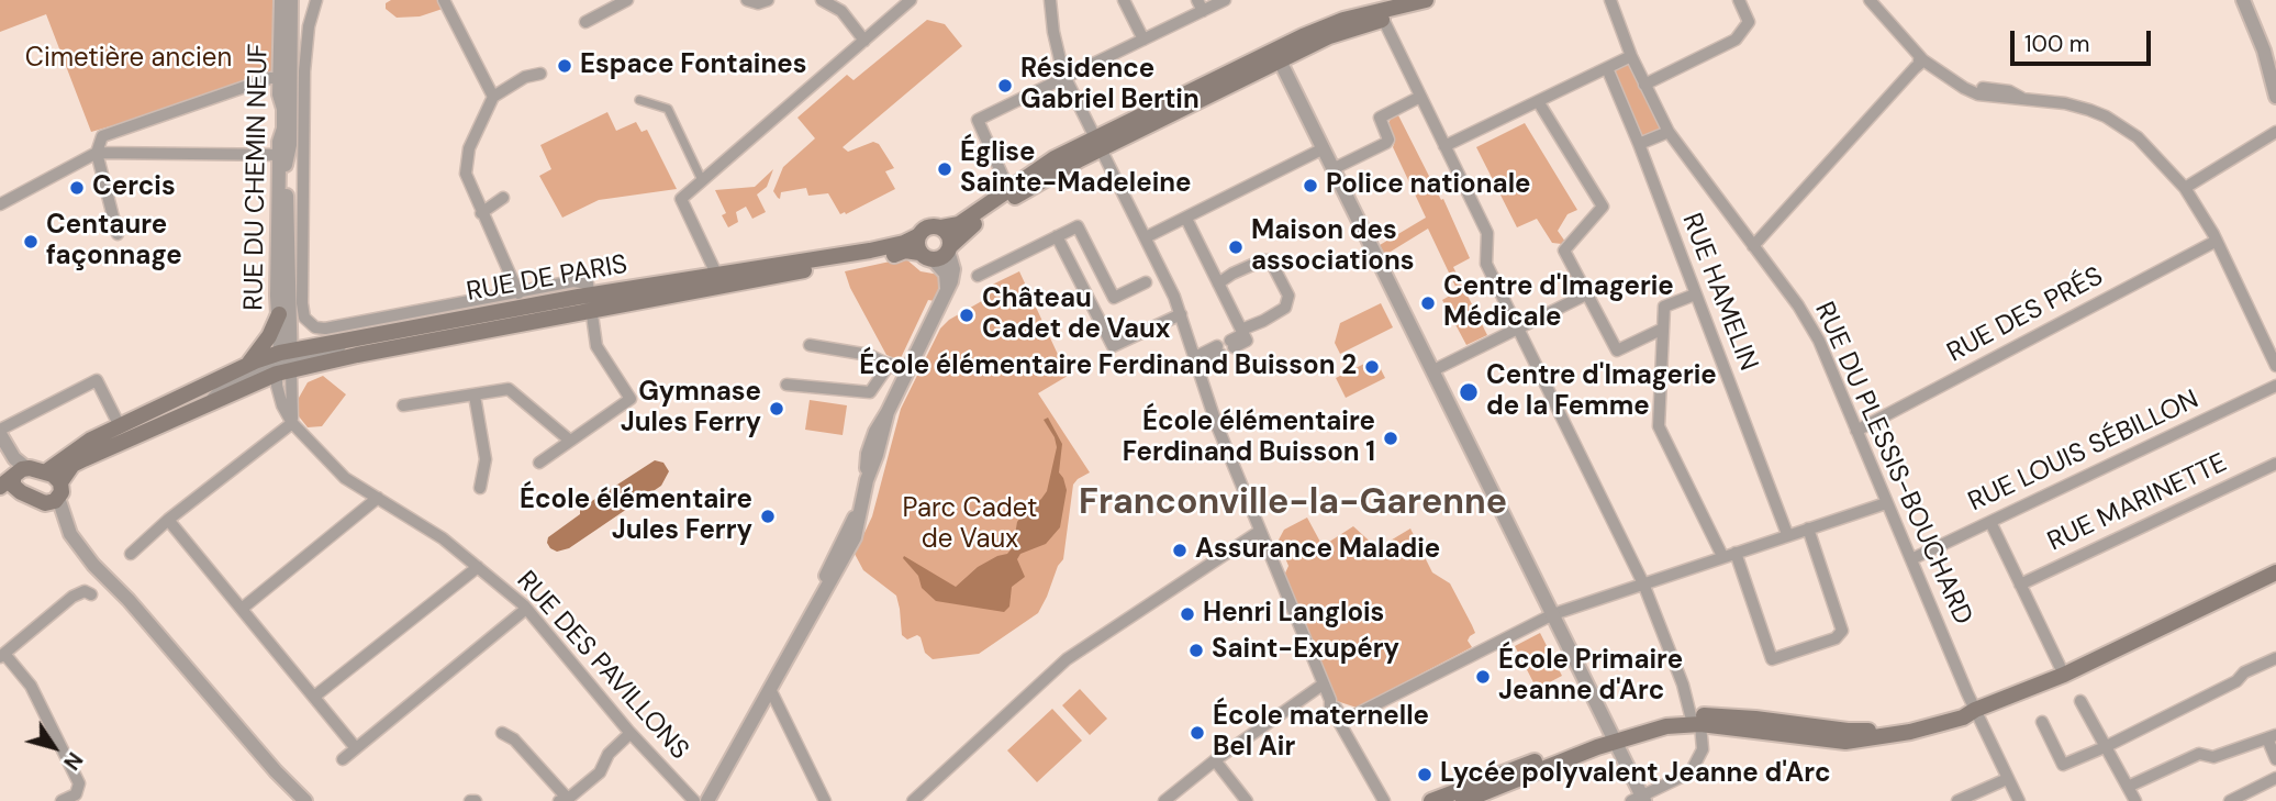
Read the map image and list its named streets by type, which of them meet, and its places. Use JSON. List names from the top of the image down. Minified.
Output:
{"streets":{"main road":["RUE DE PARIS"],"street":["RUE DU CHEMIN NEUF","RUE HAMELIN","RUE DES PRÉS","RUE LOUIS SÉBILLON","RUE DU PLESSIS-BOUCHARD","RUE MARINETTE","RUE DES PAVILLONS"]},"crossings":[["RUE DU CHEMIN NEUF","RUE DE PARIS"],["RUE DU CHEMIN NEUF","RUE DES PAVILLONS"],["RUE DE PARIS","RUE DES PAVILLONS"],["RUE DES PRÉS","RUE DU PLESSIS-BOUCHARD"],["RUE LOUIS SÉBILLON","RUE DU PLESSIS-BOUCHARD"]],"districts":["Franconville-la-Garenne"],"parks":["Cimetière ancien","Parc Cadet de Vaux"],"places":["Espace Fontaines","Résidence Gabriel Bertin","Église Sainte-Madeleine","Police nationale","Cercis","Centaure façonnage","Maison des associations","Centre d'Imagerie Médicale","Château Cadet de Vaux","École élémentaire Ferdinand Buisson 2","Centre d'Imagerie de la Femme","Gymnase Jules Ferry","École élémentaire Ferdinand Buisson 1","École élémentaire Jules Ferry","Assurance Maladie","Henri Langlois","Saint-Exupéry","École Primaire Jeanne d'Arc","École maternelle Bel Air","Lycée polyvalent Jeanne d'Arc"],"scale_bar":"100 m","north":"bottom right"}
